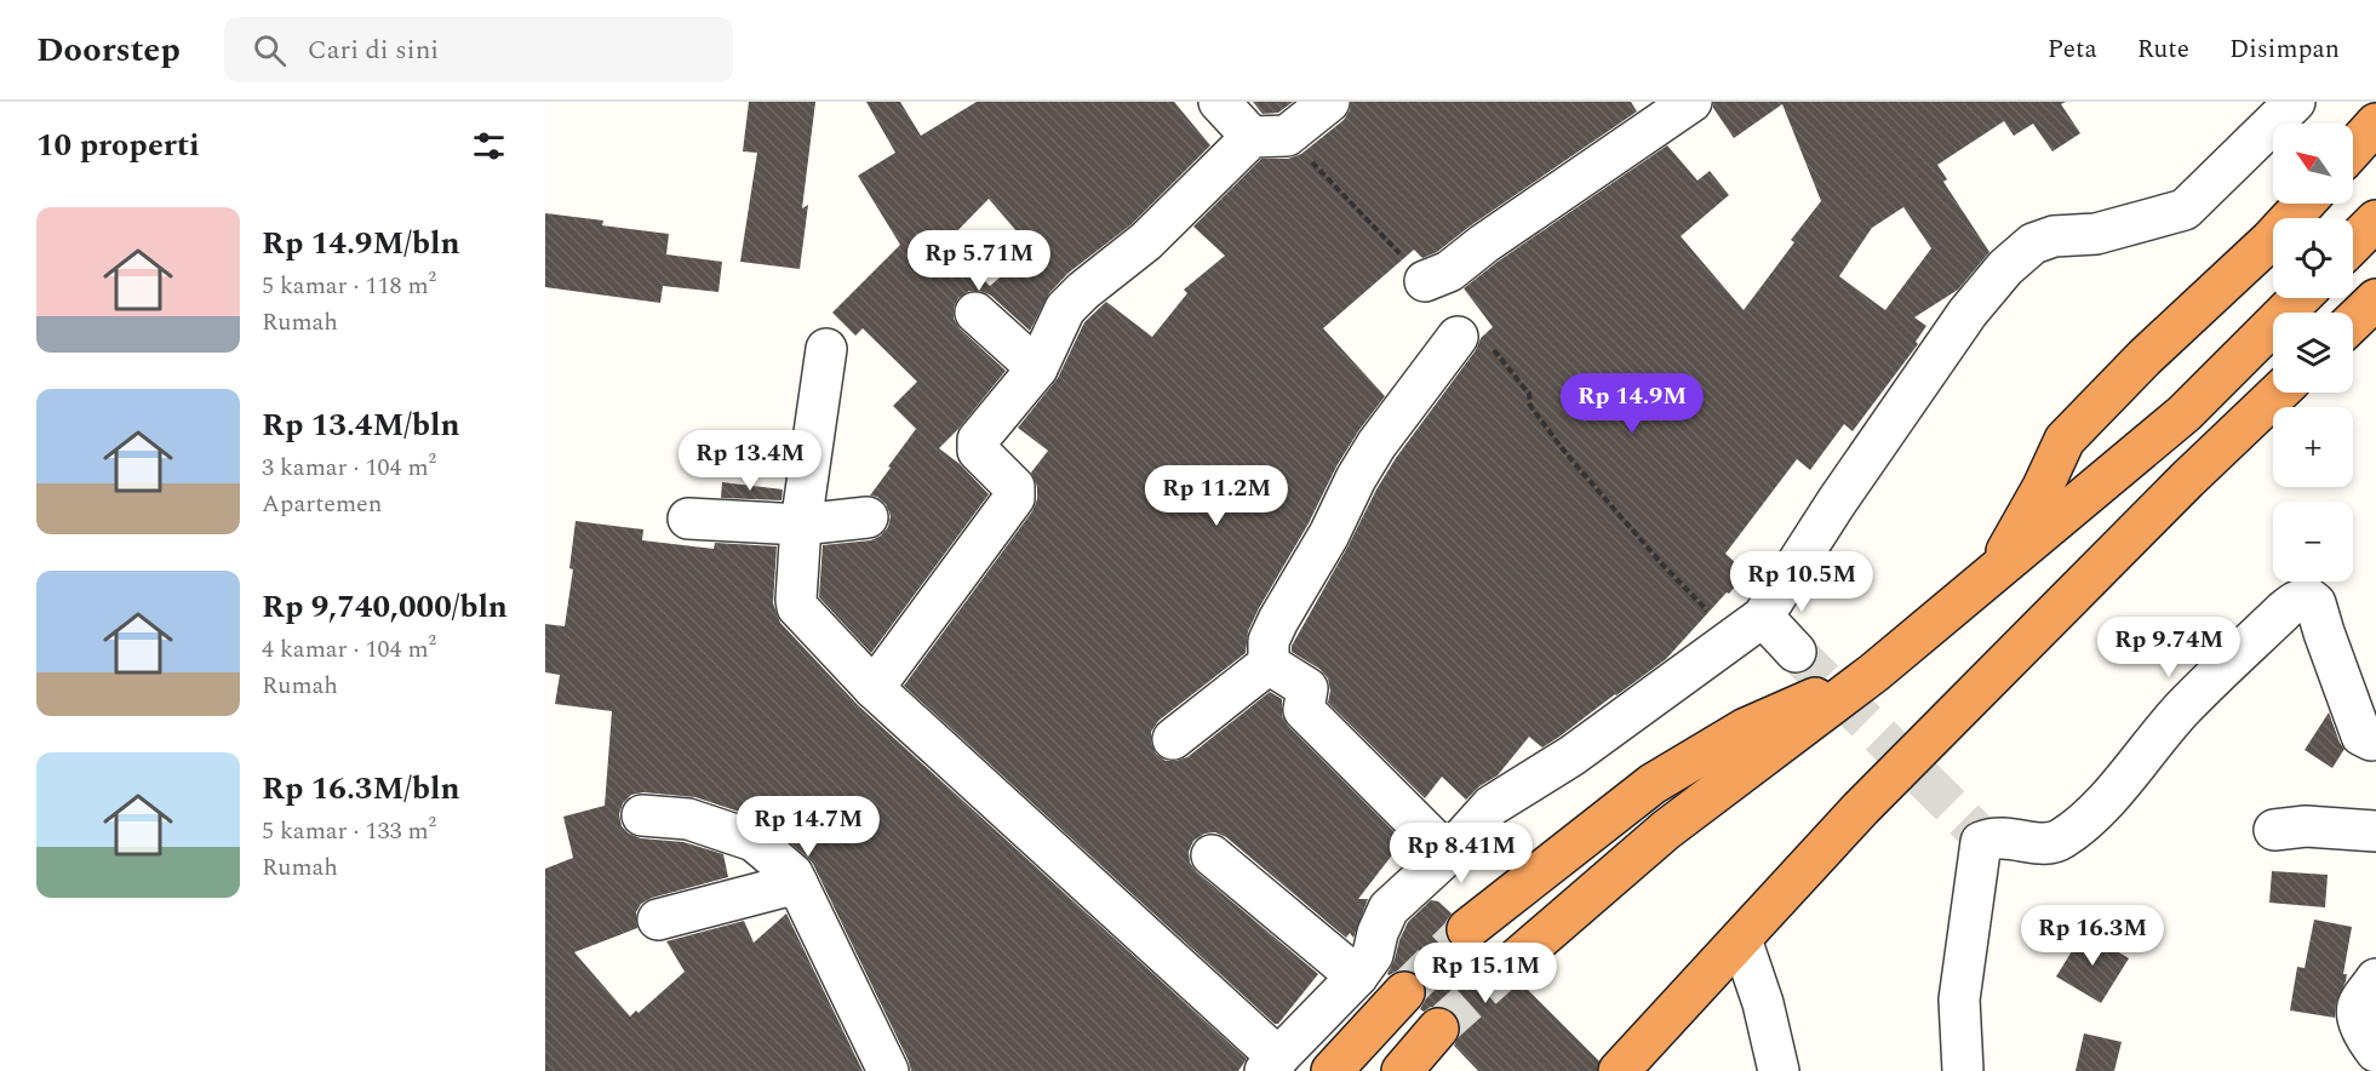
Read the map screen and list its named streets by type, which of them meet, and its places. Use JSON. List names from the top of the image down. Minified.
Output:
{"north":"top left","page":{"header":"Doorstep","search":"Cari di sini","nav":["Peta","Rute","Disimpan"],"heading":"10 properti","map_buttons":["+","−"],"list":[{"name":"Rp 14.9M/bln","note":"5 kamar · 118 m² · Rumah"},{"name":"Rp 13.4M/bln","note":"3 kamar · 104 m² · Apartemen"},{"name":"Rp 9,740,000/bln","note":"4 kamar · 104 m² · Rumah"},{"name":"Rp 16.3M/bln","note":"5 kamar · 133 m² · Rumah"}],"price":["Rp 5.71M","Rp 14.9M","Rp 13.4M","Rp 11.2M","Rp 10.5M","Rp 9.74M","Rp 14.7M","Rp 8.41M","Rp 16.3M","Rp 15.1M"]}}
